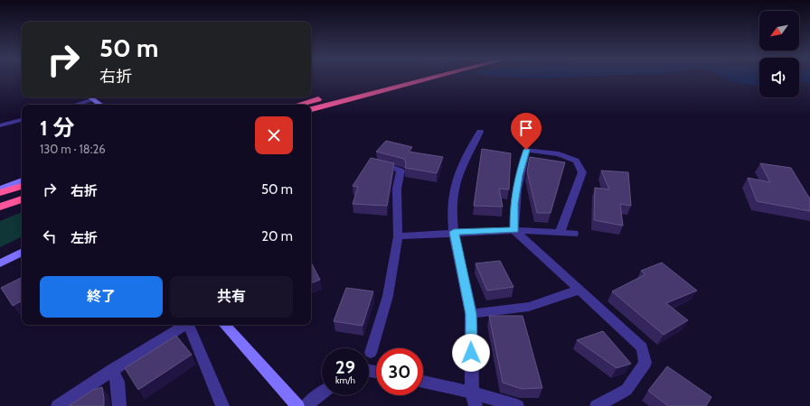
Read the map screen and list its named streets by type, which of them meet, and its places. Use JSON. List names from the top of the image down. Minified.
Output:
{"north":"bottom left","page":{"turn":["50 m","右折"],"heading":["1 分","130 m · 18:26"],"list":[{"name":"右折","value":"50 m"},{"name":"左折","value":"20 m"}],"buttons":["終了","共有"],"speed":"29 km/h","limit":"30"}}
